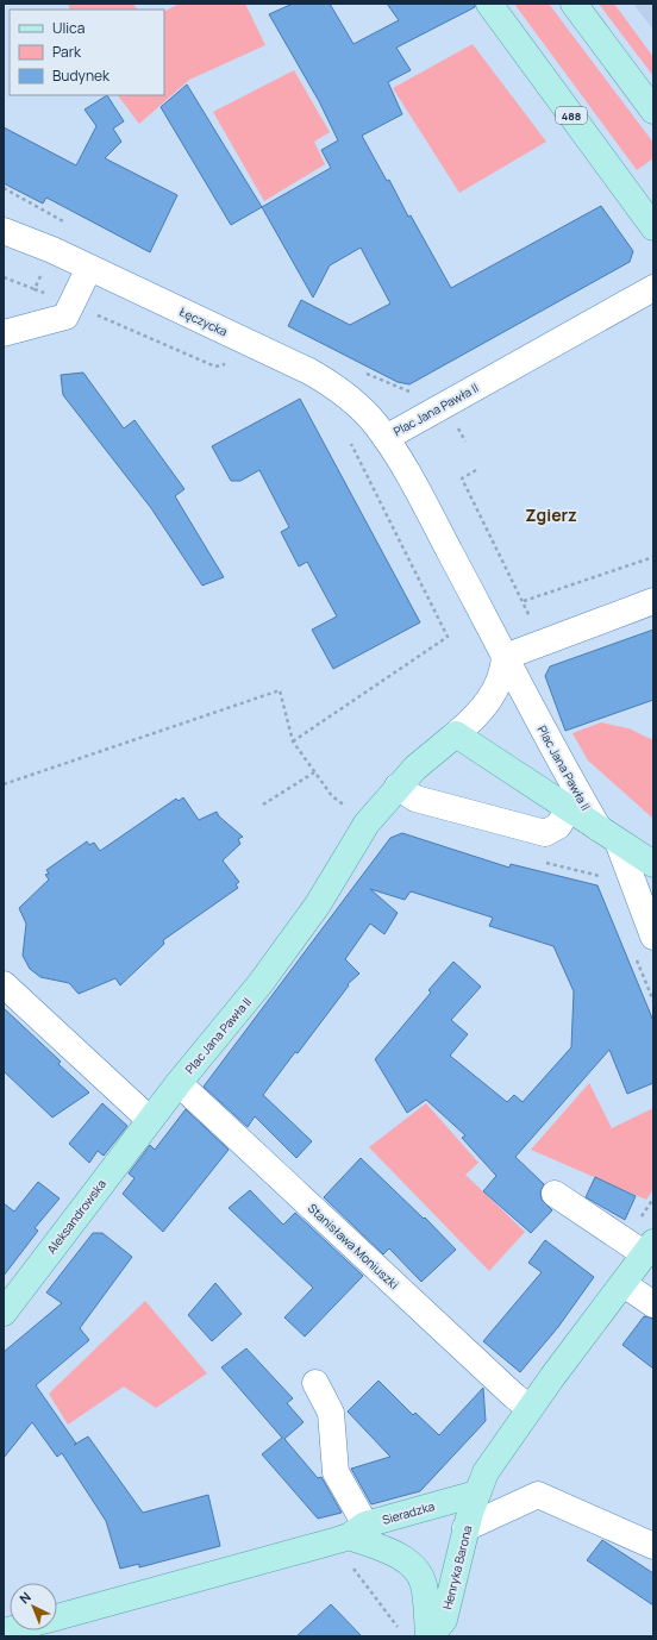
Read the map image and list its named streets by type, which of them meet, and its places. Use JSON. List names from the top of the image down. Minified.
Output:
{"streets":{"main road":["488","Plac Jana Pawła II","Aleksandrowska","Sieradzka","Henryka Barona"],"street":["Łęczycka","Stanisława Moniuszki"]},"crossings":[["Łęczycka","Plac Jana Pawła II"],["Plac Jana Pawła II","Aleksandrowska"],["Plac Jana Pawła II","Stanisława Moniuszki"],["Sieradzka","Henryka Barona"]],"districts":["Zgierz"],"legend":["Ulica","Park","Budynek"],"north":"top left"}
